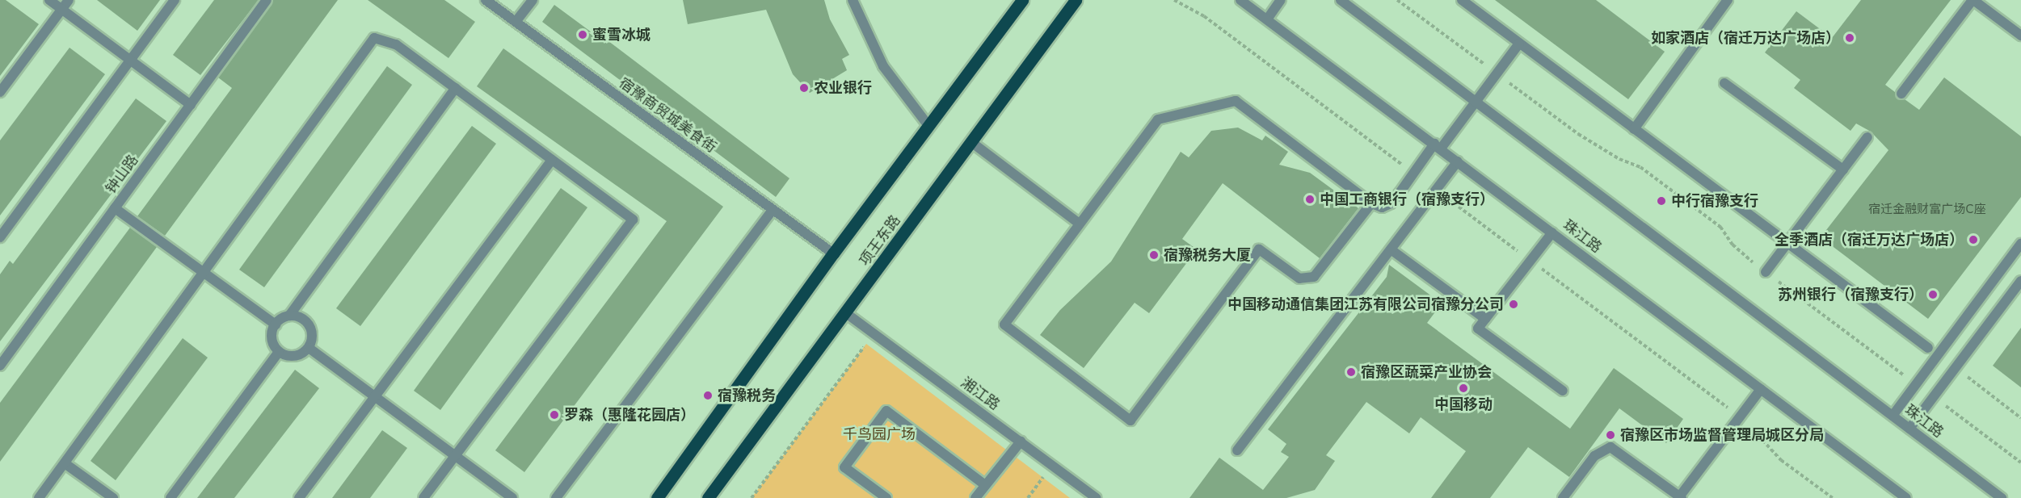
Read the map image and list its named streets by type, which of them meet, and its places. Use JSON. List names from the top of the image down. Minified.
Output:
{"streets":{"main road":["项王东路"],"street":["宿豫商贸城美食街","钟山路","珠江路","湘江路"]},"crossings":[["宿豫商贸城美食街","项王东路"],["项王东路","湘江路"]],"parks":["千鸟园广场"],"places":["蜜雪冰城","如家酒店（宿迁万达广场店）","农业银行","中国工商银行（宿豫支行）","中行宿豫支行","全季酒店（宿迁万达广场店）","宿豫税务大厦","苏州银行（宿豫支行）","中国移动通信集团江苏有限公司宿豫分公司","宿豫区蔬菜产业协会","中国移动","宿豫税务","罗森（惠隆花园店）","宿豫区市场监督管理局城区分局"],"house_numbers":["宿迁金融财富广场C座"]}
